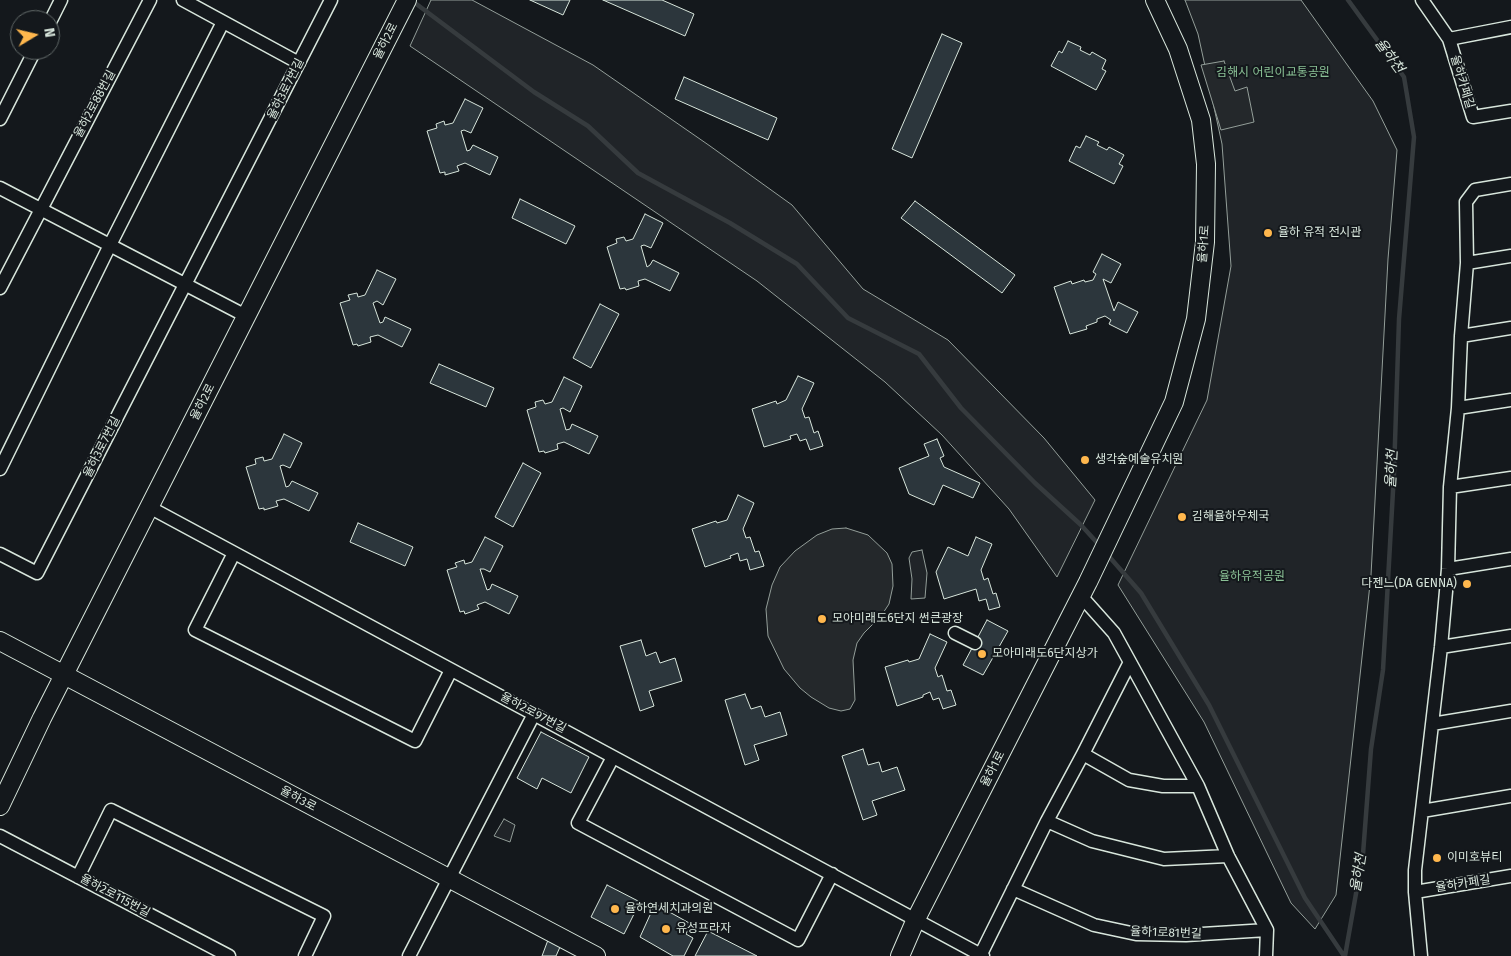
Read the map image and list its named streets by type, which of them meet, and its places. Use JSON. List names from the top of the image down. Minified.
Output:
{"streets":{"street":["율하2로","율하카페길","율하3로7번길","율하2로88번길","율하1로","율하2로97번길","율하3로","율하2로115번길","율하1로81번길"]},"crossings":[["율하2로","율하2로97번길"],["율하2로","율하3로"],["율하1로","율하2로97번길"]],"water":["율하천"],"parks":["김해시 어린이교통공원","율하유적공원"],"places":["율하 유적 전시관","생각숲예술유치원","김해율하우체국","다젠느(DA GENNA)","모아미래도6단지 썬큰광장","모아미래도6단지상가","이미호뷰티","율하연세치과의원","유성프라자"],"north":"right"}
